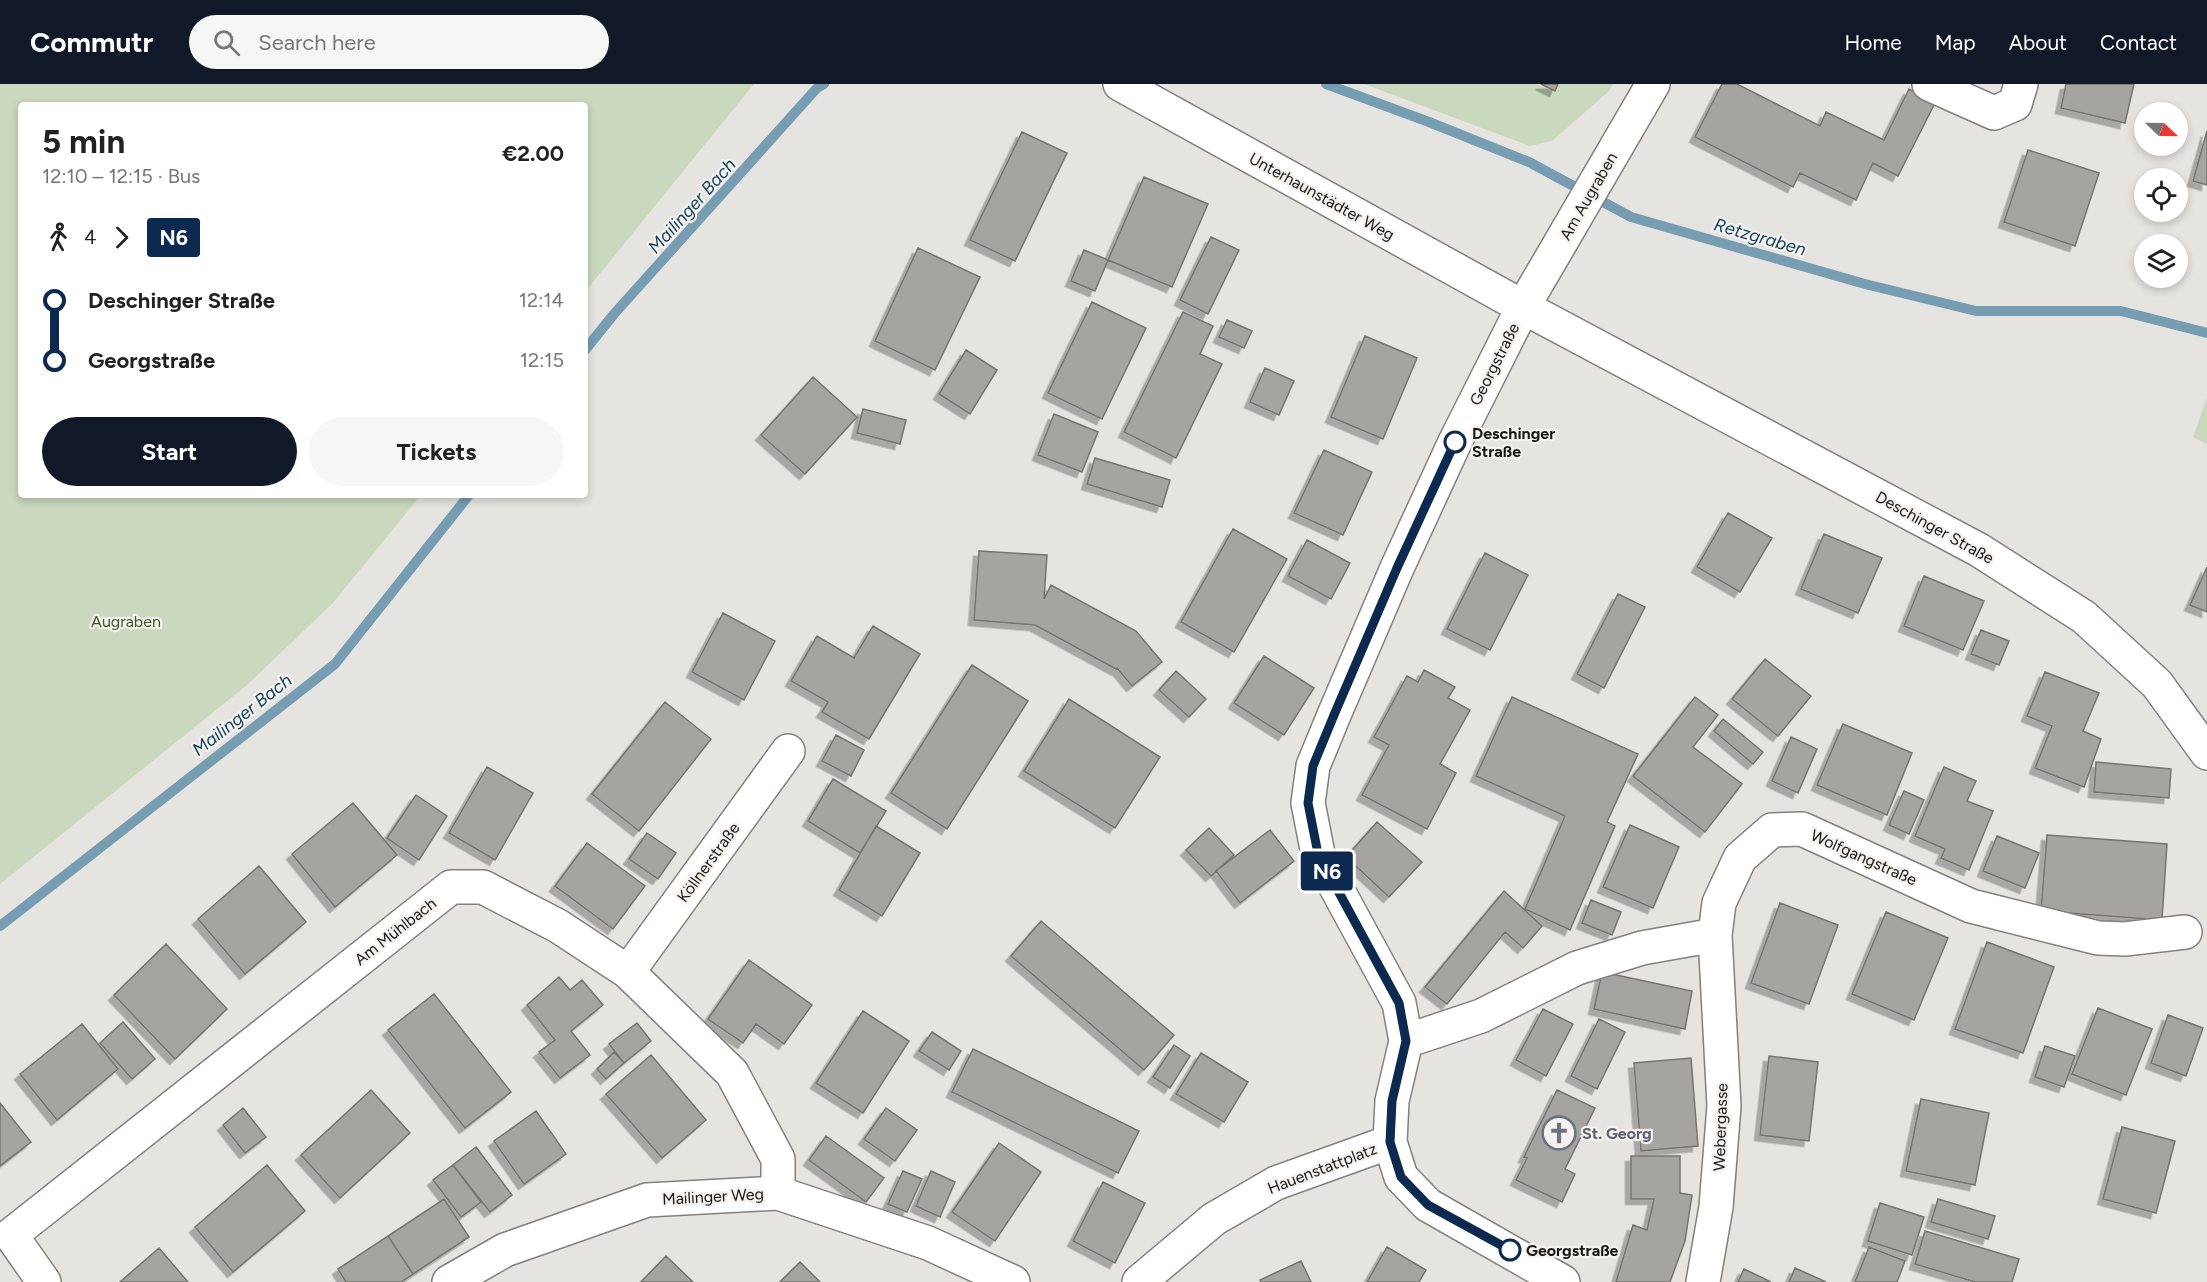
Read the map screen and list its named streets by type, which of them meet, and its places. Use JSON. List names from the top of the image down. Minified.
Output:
{"streets":{"street":["Unterhaunstädter Weg","Am Augraben","Georgstraße","Deschinger Straße","Wolfgangstraße","Köllnerstraße","Am Mühlbach","Webergasse","Hauenstattplatz","Mailinger Weg"]},"crossings":[["Unterhaunstädter Weg","Am Augraben"],["Unterhaunstädter Weg","Georgstraße"],["Unterhaunstädter Weg","Deschinger Straße"],["Am Augraben","Georgstraße"],["Am Augraben","Deschinger Straße"],["Georgstraße","Deschinger Straße"],["Georgstraße","Hauenstattplatz"],["Wolfgangstraße","Webergasse"],["Köllnerstraße","Am Mühlbach"],["Am Mühlbach","Mailinger Weg"]],"water":["Mailinger Bach","Retzgraben"],"parks":["Augraben"],"places":{"other":["Deschinger Straße","Georgstraße"],"church":["St. Georg"]},"lines":["bus line N6"],"north":"right","page":{"header":"Commutr","search":"Search here","nav":["Home","Map","About","Contact"],"on_map":"N6","heading":["5 min","12:10 – 12:15 · Bus","€2.00"],"legs":["4","N6"],"list":[{"name":"Deschinger Straße","value":"12:14"},{"name":"Georgstraße","value":"12:15"}],"buttons":["Start","Tickets"]}}
